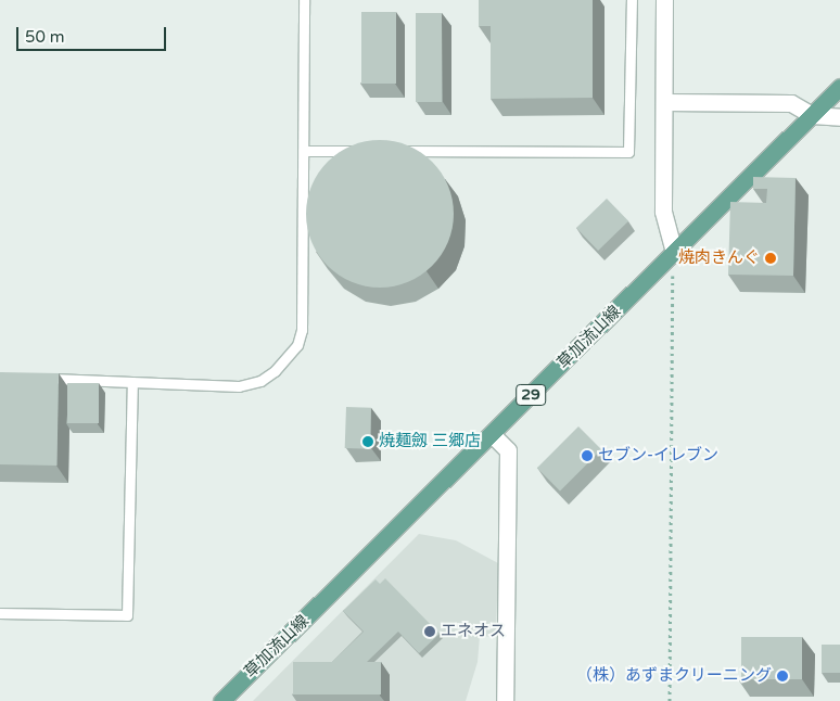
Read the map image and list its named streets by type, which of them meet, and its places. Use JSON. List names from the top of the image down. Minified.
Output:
{"streets":{"main road":["草加流山線","29"]},"places":["焼肉きんぐ","焼麺劔 三郷店","セブン-イレブン","エネオス","（株）あずまクリーニング"],"scale_bar":"50 m"}
